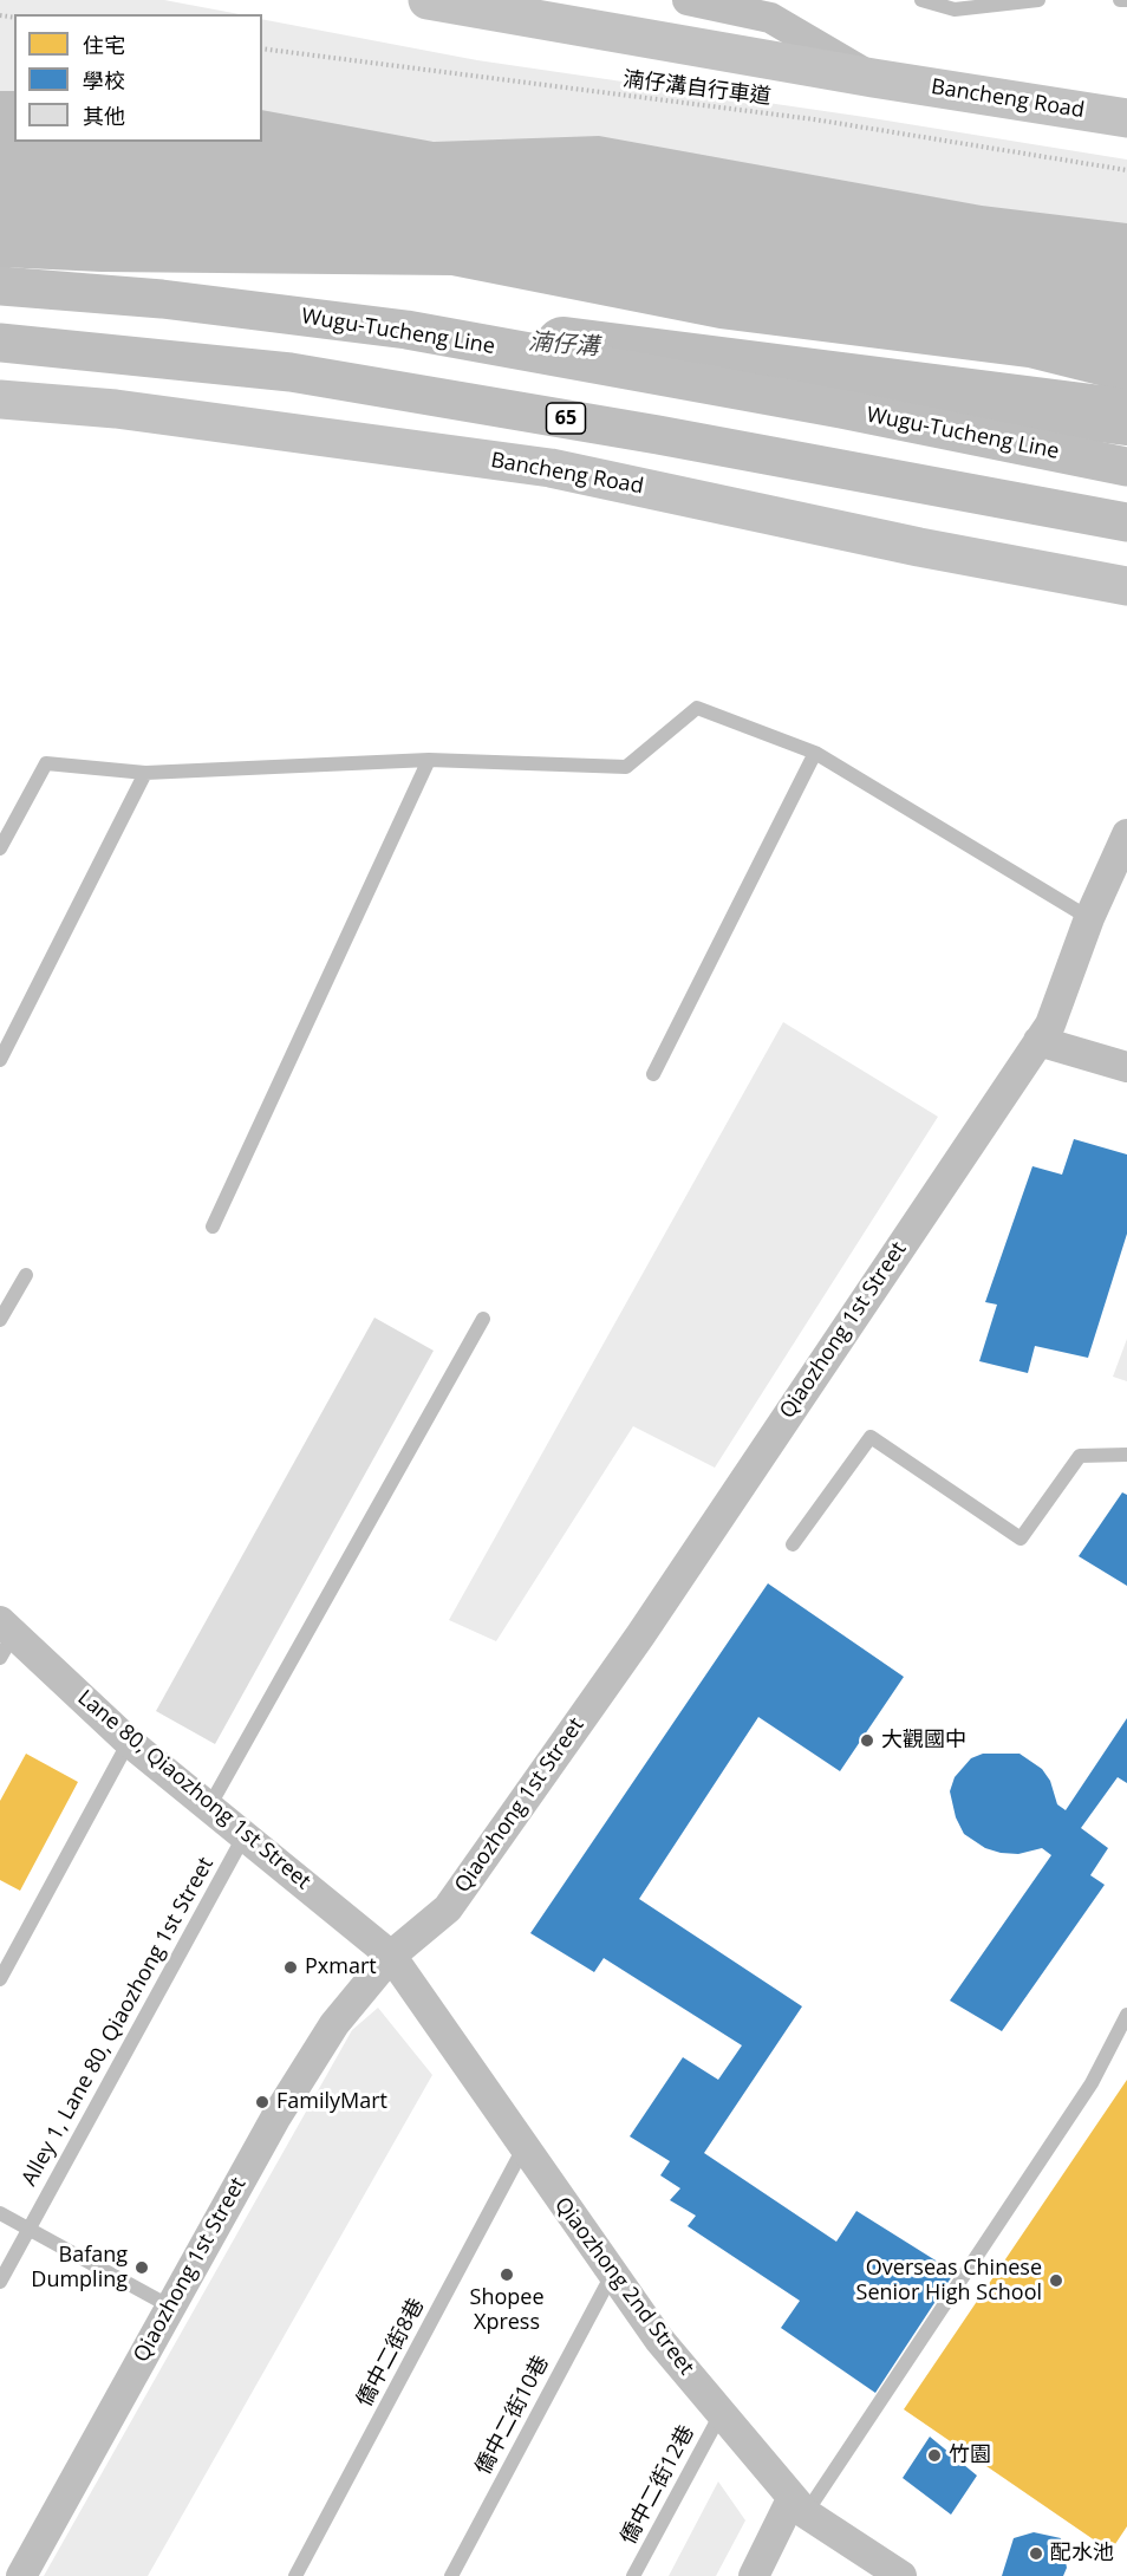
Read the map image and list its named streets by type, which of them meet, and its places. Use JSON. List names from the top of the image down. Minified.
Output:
{"streets":{"highway":["Wugu-Tucheng Line","65"],"street":["Bancheng Road","Qiaozhong 1st Street","Lane 80, Qiaozhong 1st Street","Qiaozhong 2nd Street"],"lane":["Alley 1, Lane 80, Qiaozhong 1st Street","僑中二街8巷","僑中二街10巷","僑中二街12巷"],"path":["湳仔溝自行車道"]},"crossings":[["Qiaozhong 1st Street","Lane 80, Qiaozhong 1st Street"],["Qiaozhong 1st Street","Qiaozhong 2nd Street"],["Lane 80, Qiaozhong 1st Street","Alley 1, Lane 80, Qiaozhong 1st Street"],["Lane 80, Qiaozhong 1st Street","Qiaozhong 2nd Street"],["Qiaozhong 2nd Street","僑中二街8巷"],["Qiaozhong 2nd Street","僑中二街10巷"],["Qiaozhong 2nd Street","僑中二街12巷"]],"water":["湳仔溝"],"places":["大觀國中","Pxmart","FamilyMart","Bafang Dumpling","Shopee Xpress","Overseas Chinese Senior High School","竹園","配水池"],"legend":["住宅","學校","其他"]}
